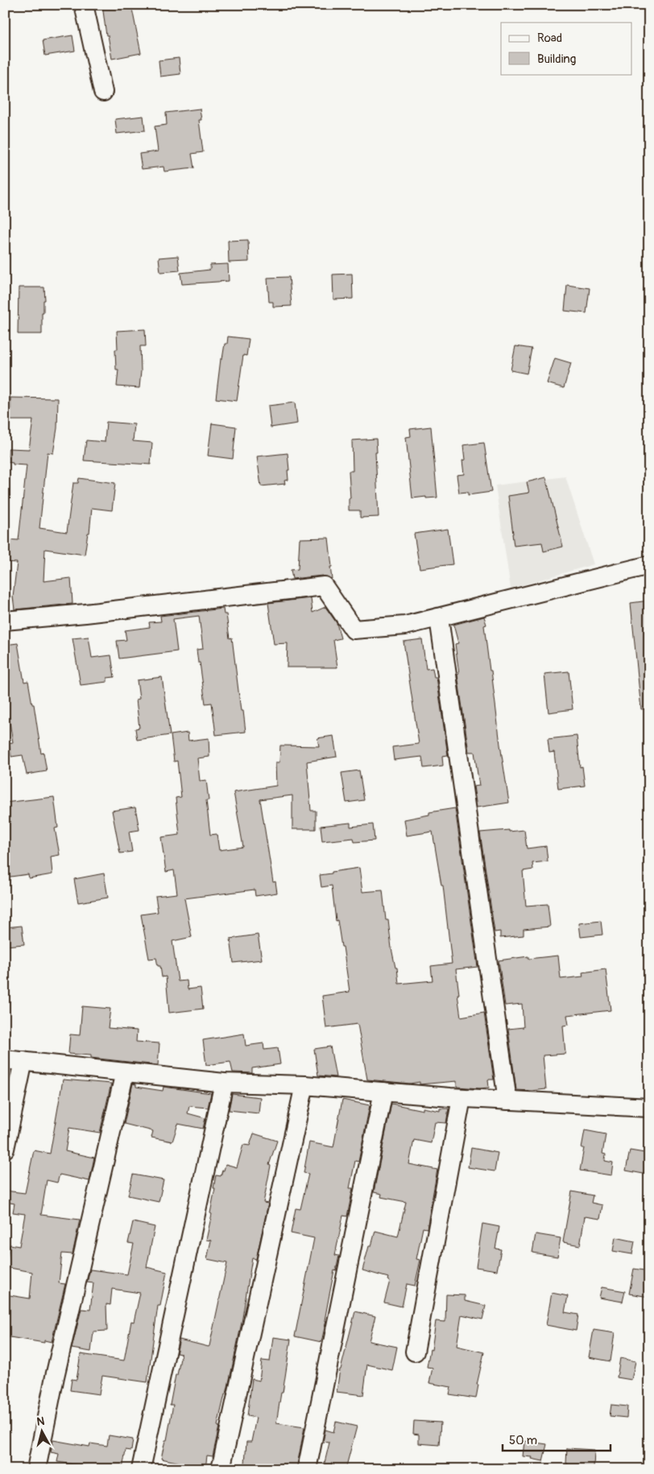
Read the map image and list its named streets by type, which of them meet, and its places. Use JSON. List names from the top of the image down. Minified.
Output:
{"legend":["Road","Building"],"scale_bar":"50 m","north":"top"}
